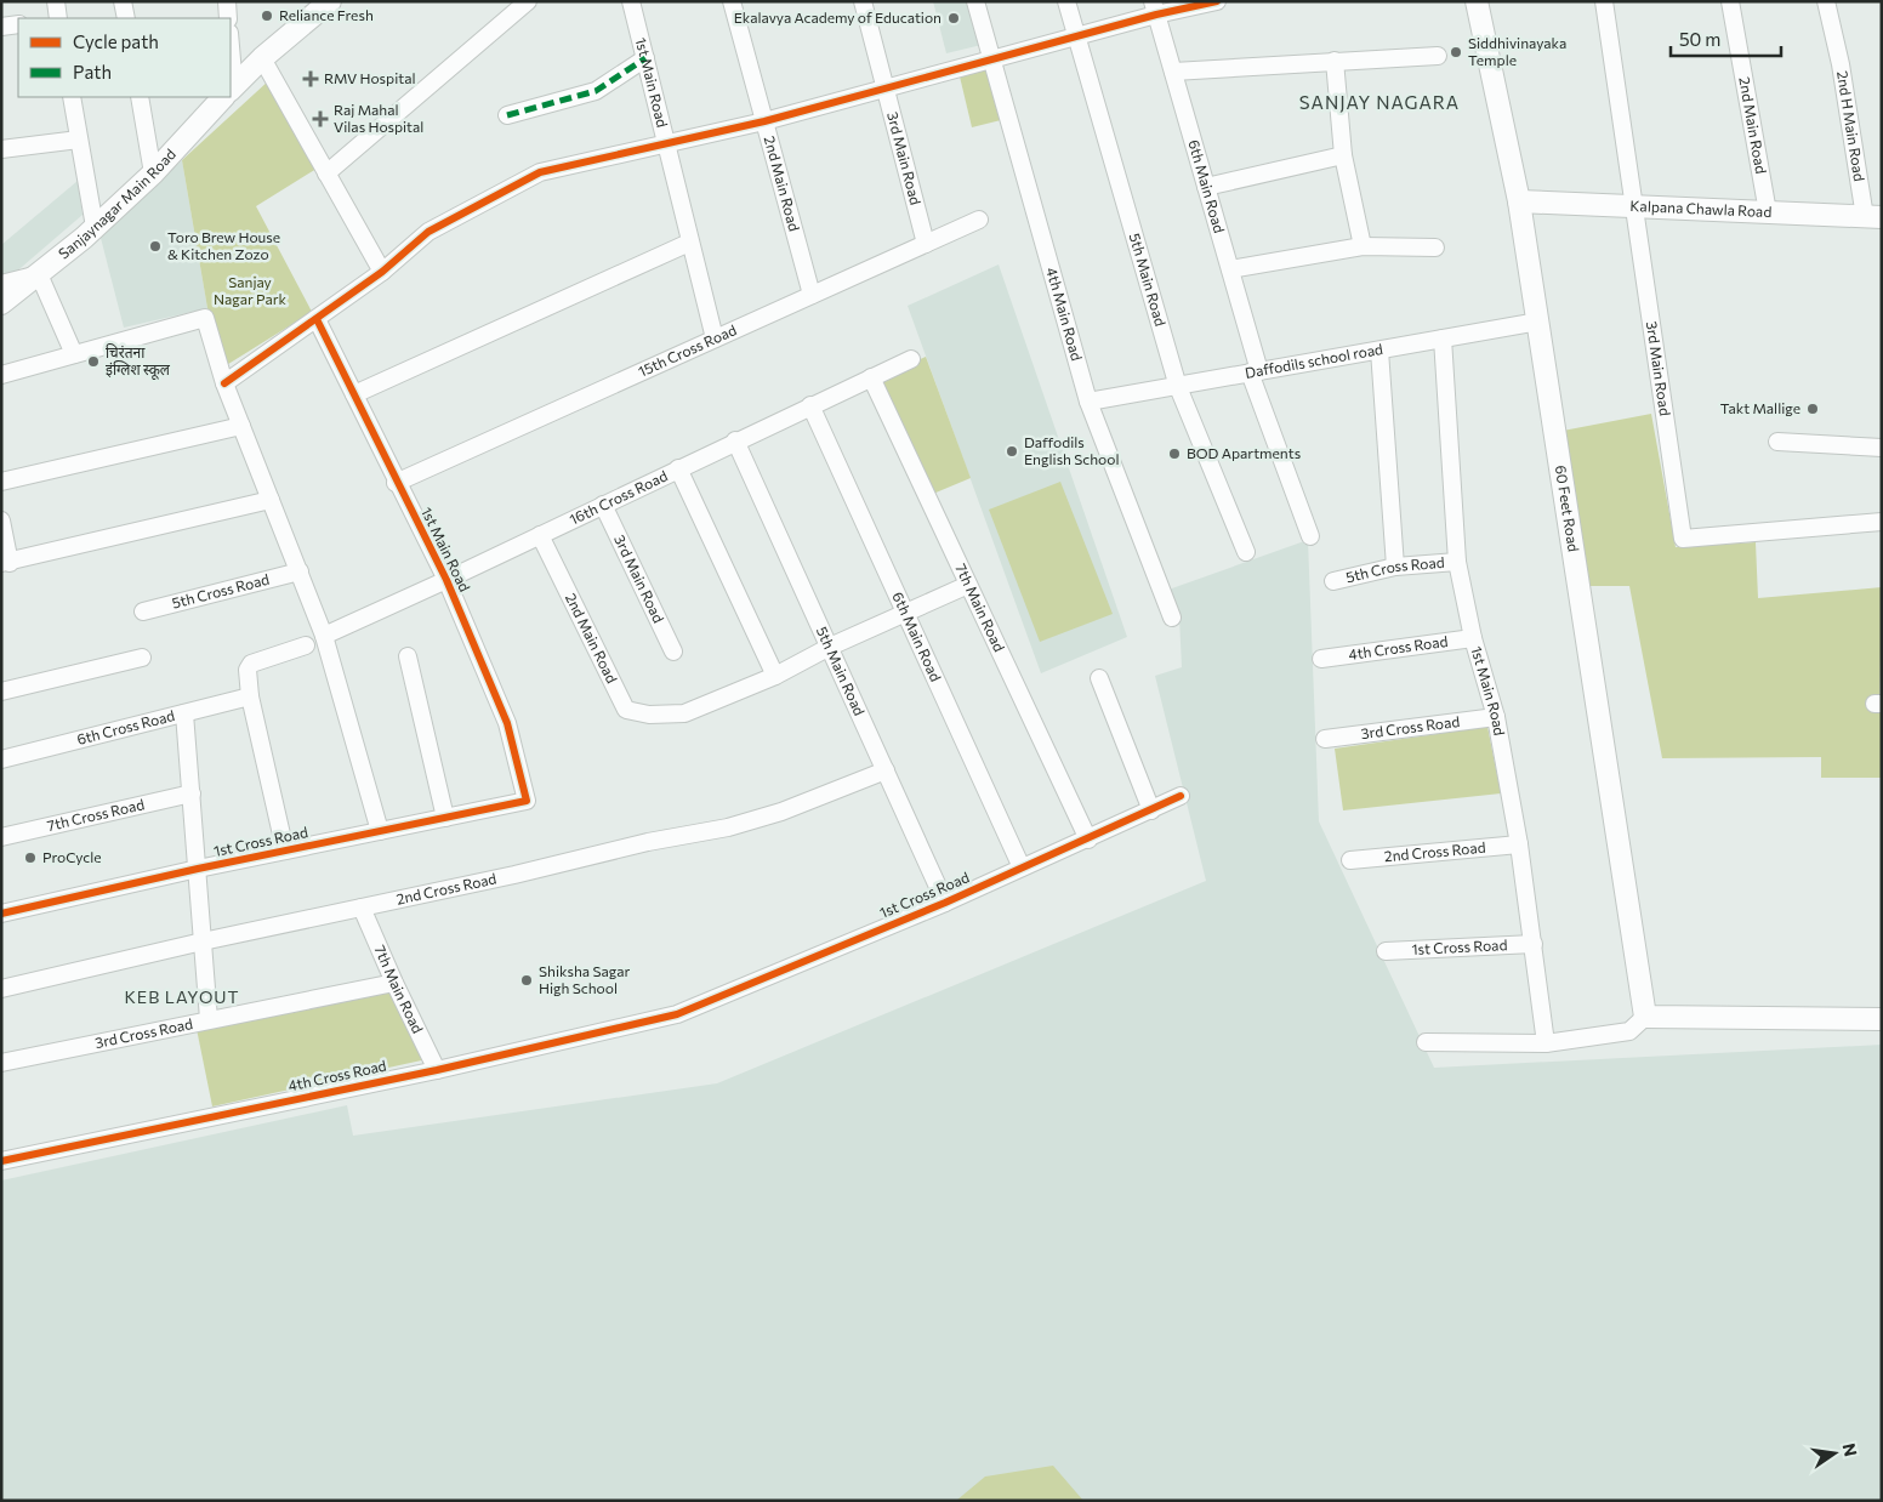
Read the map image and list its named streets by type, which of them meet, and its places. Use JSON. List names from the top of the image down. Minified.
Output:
{"streets":{"street":["1st Main Road","2nd Main Road","2nd H Main Road","3rd Main Road","6th Main Road","Sanjaynagar Main Road","Kalpana Chawla Road","5th Main Road","4th Main Road","15th Cross Road","Daffodils school road","16th Cross Road","60 Feet Road","5th Cross Road","7th Main Road","4th Cross Road","6th Cross Road","3rd Cross Road","7th Cross Road","1st Cross Road","2nd Cross Road"]},"crossings":[["1st Main Road","15th Cross Road"],["1st Main Road","Daffodils school road"],["1st Main Road","16th Cross Road"],["1st Main Road","5th Cross Road"],["1st Main Road","4th Cross Road"],["1st Main Road","3rd Cross Road"],["1st Main Road","1st Cross Road"],["1st Main Road","2nd Cross Road"],["2nd Main Road","Kalpana Chawla Road"],["2nd Main Road","15th Cross Road"],["2nd Main Road","16th Cross Road"],["2nd H Main Road","Kalpana Chawla Road"],["3rd Main Road","Kalpana Chawla Road"],["3rd Main Road","15th Cross Road"],["3rd Main Road","16th Cross Road"],["6th Main Road","Daffodils school road"],["6th Main Road","16th Cross Road"],["6th Main Road","1st Cross Road"],["Kalpana Chawla Road","60 Feet Road"],["5th Main Road","Daffodils school road"],["5th Main Road","16th Cross Road"],["5th Main Road","1st Cross Road"],["5th Main Road","2nd Cross Road"],["4th Main Road","Daffodils school road"],["Daffodils school road","60 Feet Road"],["16th Cross Road","7th Main Road"],["7th Main Road","4th Cross Road"],["7th Main Road","3rd Cross Road"],["7th Main Road","1st Cross Road"],["7th Main Road","2nd Cross Road"],["4th Cross Road","1st Cross Road"]],"districts":["SANJAY NAGARA","KEB LAYOUT"],"parks":["Sanjay Nagar Park"],"places":{"other":["Reliance Fresh","Ekalavya Academy of Education","Siddhivinayaka Temple","Toro Brew House & Kitchen Zozo","चिरंतना इंग्लिश स्कूल","Takt Mallige","Daffodils English School","BOD Apartments","ProCycle","Shiksha Sagar High School"],"health":["RMV Hospital","Raj Mahal Vilas Hospital"]},"legend":["Cycle path","Path"],"scale_bar":"50 m","north":"right"}
